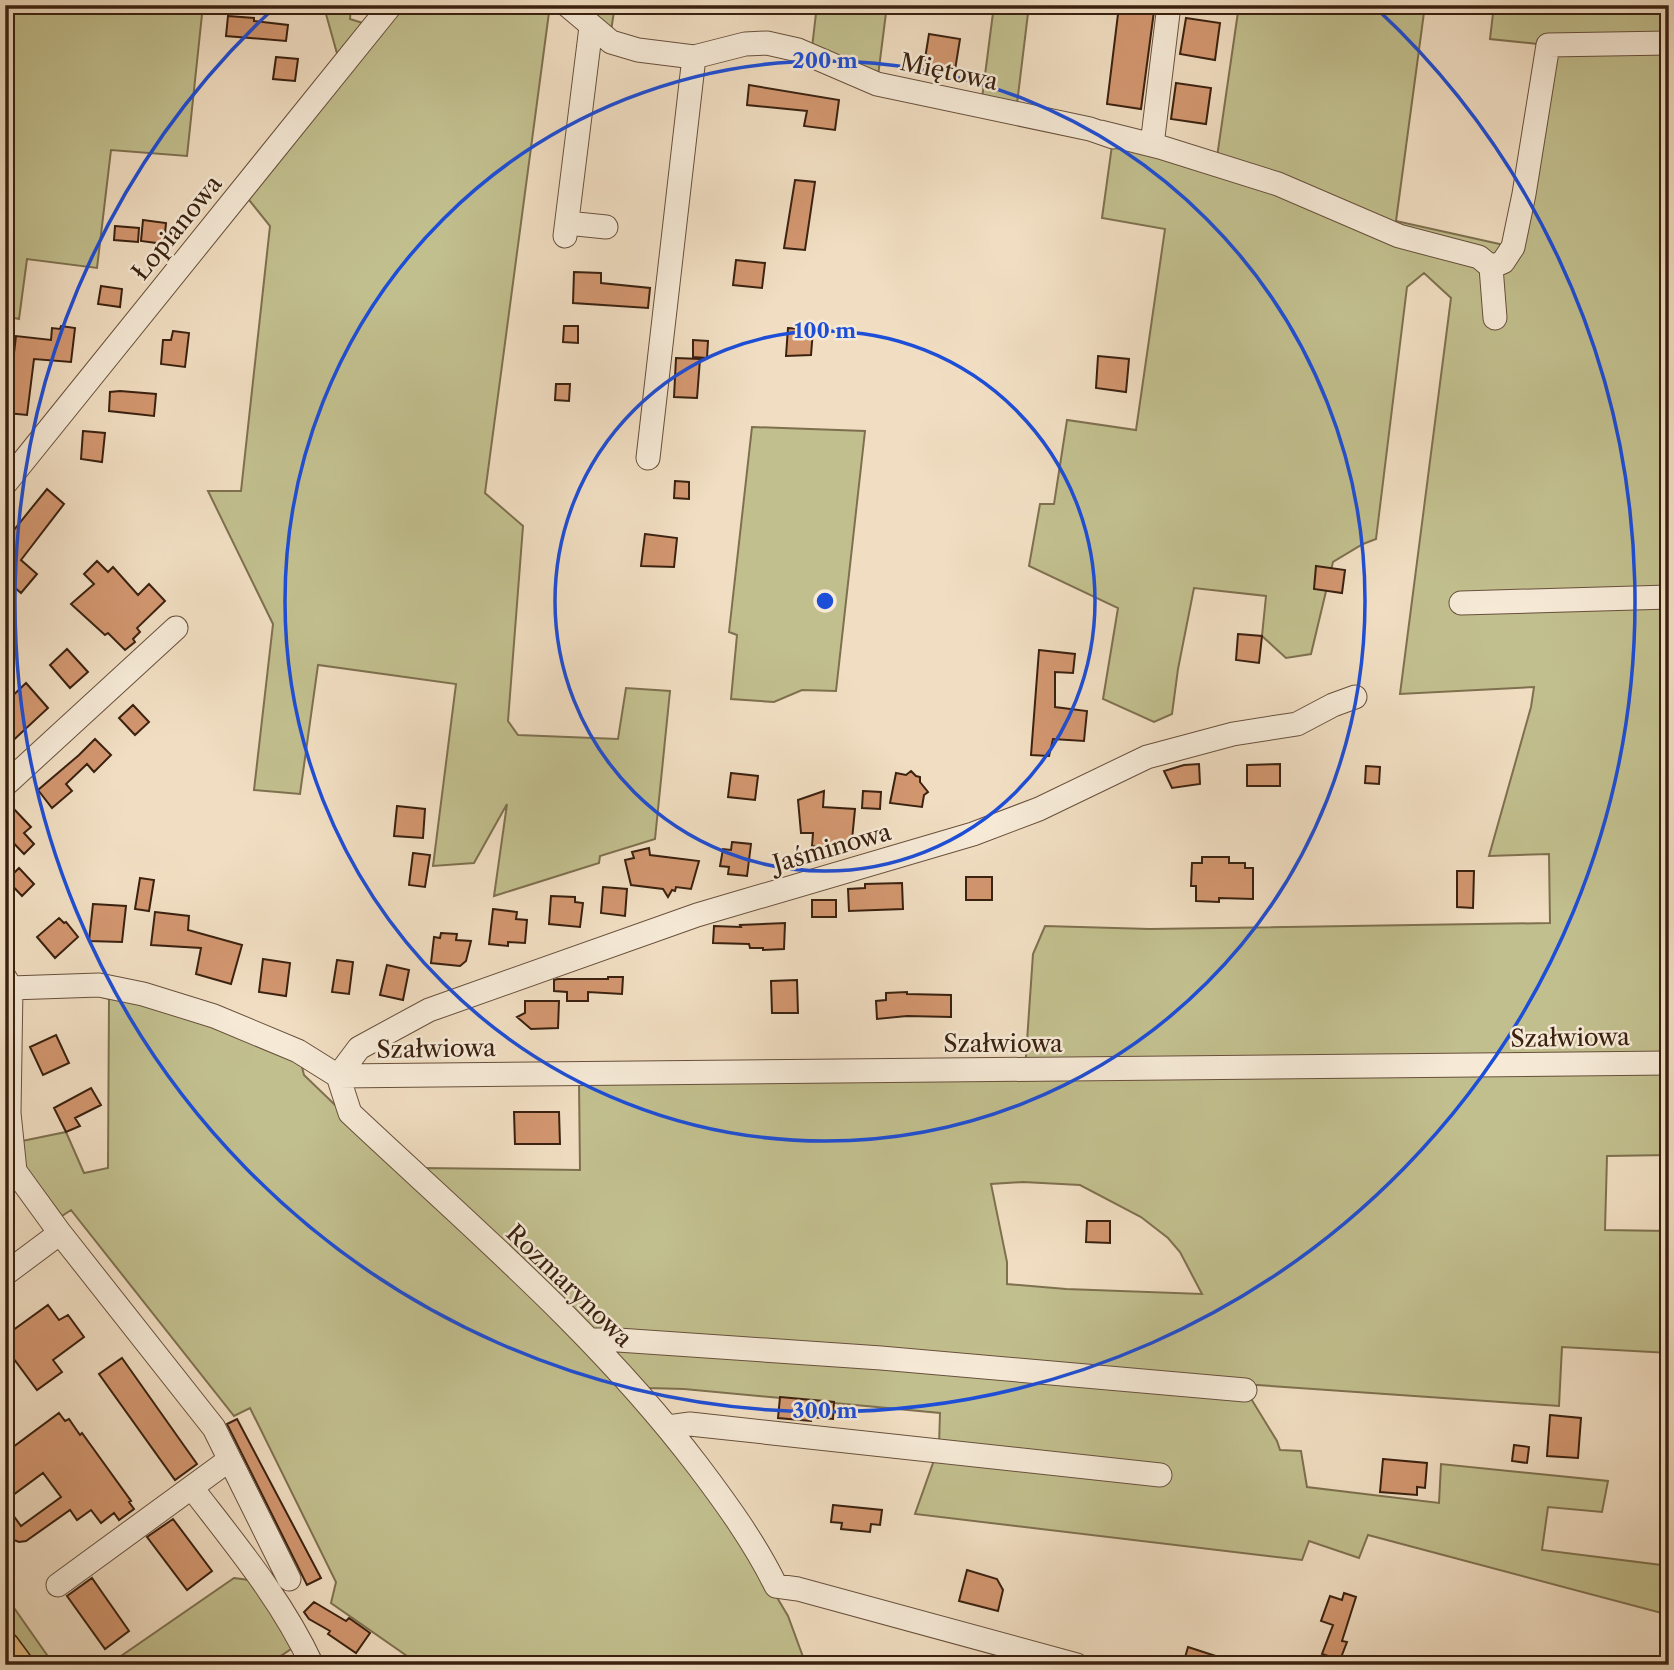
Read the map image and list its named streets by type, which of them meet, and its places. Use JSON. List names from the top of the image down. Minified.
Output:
{"streets":{"street":["Miętowa","Łopianowa","Jaśminowa","Szałwiowa","Rozmarynowa"]},"crossings":[["Jaśminowa","Szałwiowa"],["Jaśminowa","Rozmarynowa"],["Szałwiowa","Rozmarynowa"]],"rings":["200 m","100 m","300 m"]}
